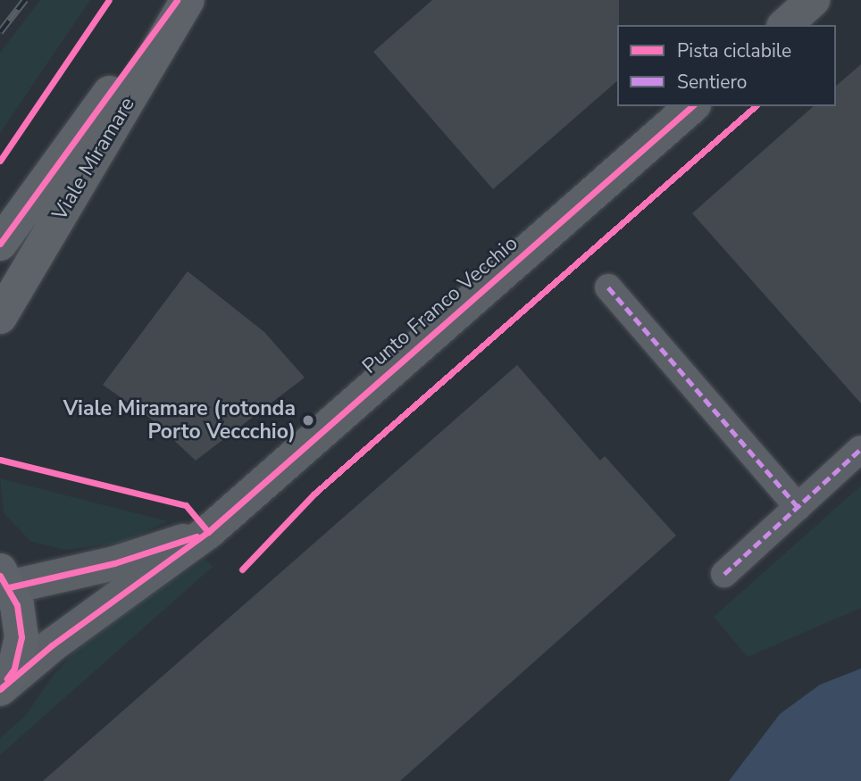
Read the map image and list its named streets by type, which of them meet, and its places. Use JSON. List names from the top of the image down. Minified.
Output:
{"streets":{"main road":["Viale Miramare"],"street":["Punto Franco Vecchio"]},"places":["Viale Miramare (rotonda Porto Veccchio)"],"legend":["Pista ciclabile","Sentiero"]}
